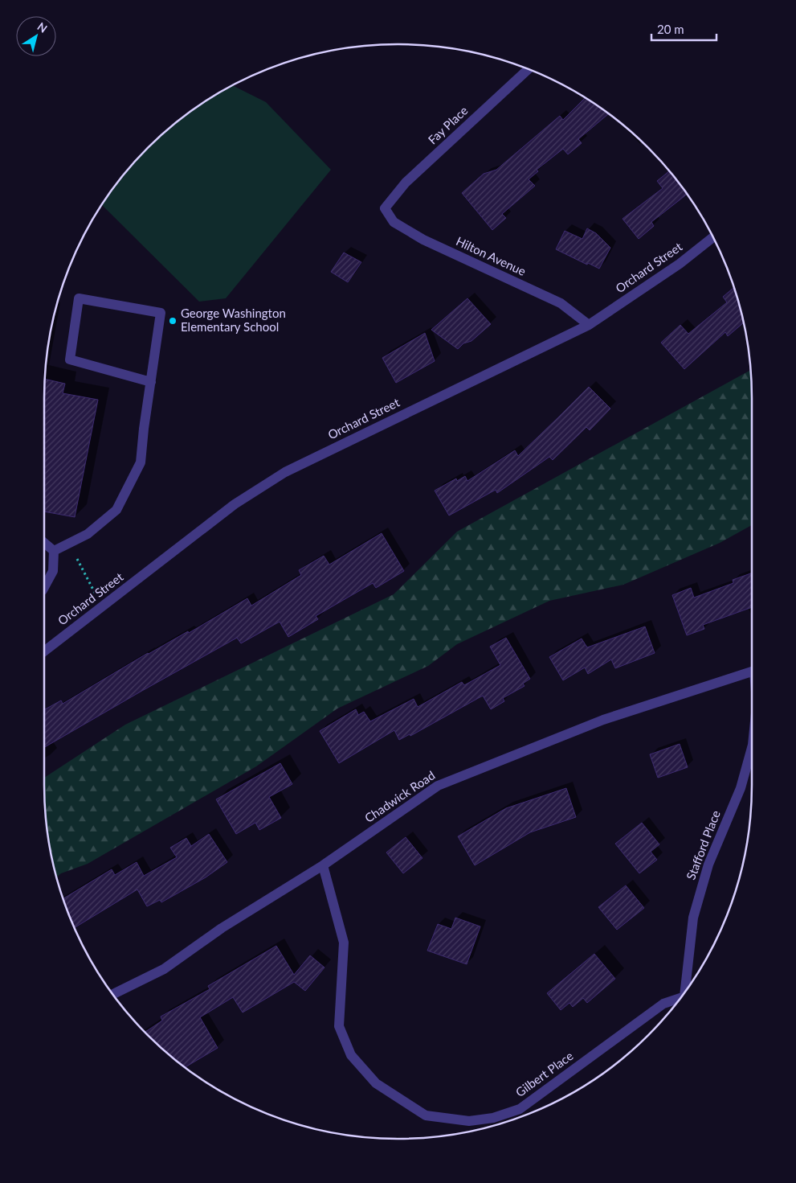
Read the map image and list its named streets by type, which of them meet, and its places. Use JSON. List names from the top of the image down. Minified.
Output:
{"streets":{"street":["Fay Place","Hilton Avenue","Orchard Street","Chadwick Road","Stafford Place","Gilbert Place"]},"crossings":[["Fay Place","Hilton Avenue"],["Hilton Avenue","Orchard Street"],["Chadwick Road","Gilbert Place"]],"places":["George Washington Elementary School"],"scale_bar":"20 m","north":"top right"}
